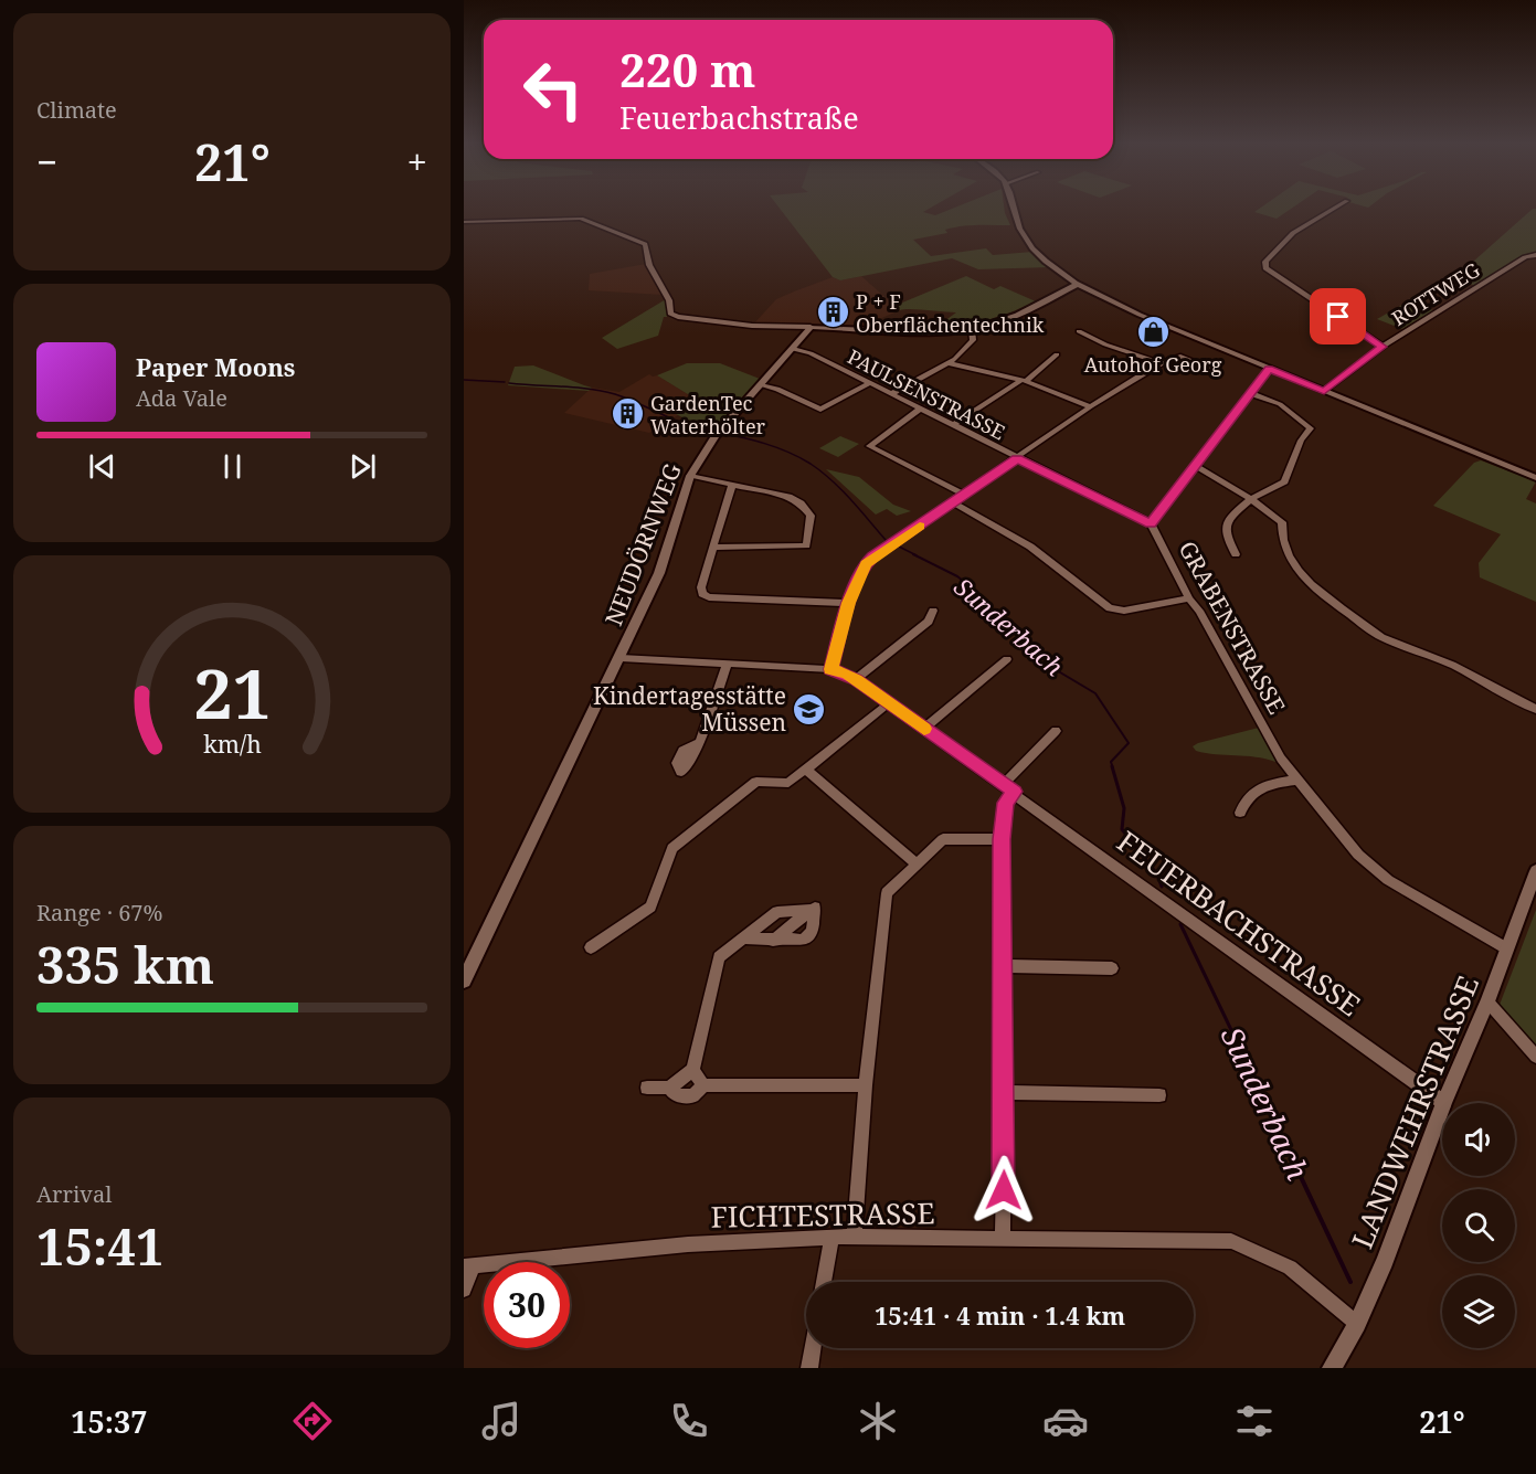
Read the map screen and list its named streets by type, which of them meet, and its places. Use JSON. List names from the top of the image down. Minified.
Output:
{"streets":{"street":["ROTTWEG","PAULSENSTRASSE","NEUDÖRNWEG","GRABENSTRASSE","FEUERBACHSTRASSE","LANDWEHRSTRASSE","FICHTESTRASSE"]},"crossings":[["PAULSENSTRASSE","NEUDÖRNWEG"],["PAULSENSTRASSE","GRABENSTRASSE"],["NEUDÖRNWEG","FEUERBACHSTRASSE"],["GRABENSTRASSE","LANDWEHRSTRASSE"],["FEUERBACHSTRASSE","LANDWEHRSTRASSE"],["LANDWEHRSTRASSE","FICHTESTRASSE"]],"water":["Sunderbach"],"places":{"building":["P + F Oberflächentechnik","GardenTec Waterhölter"],"shop":["Autohof Georg"],"school or university":["Kindertagesstätte Müssen"]},"page":{"tile":["Climate",["Range · 67%","335 km"],["Arrival","15:41"]],"turn":["220 m","Feuerbachstraße"],"heat":["−","21°","+"],"song":["Paper Moons","Ada Vale"],"limit":"30","trip":"15:41 · 4 min · 1.4 km","tabs":["15:37","21°"],"gauge":["21","km/h"]}}
